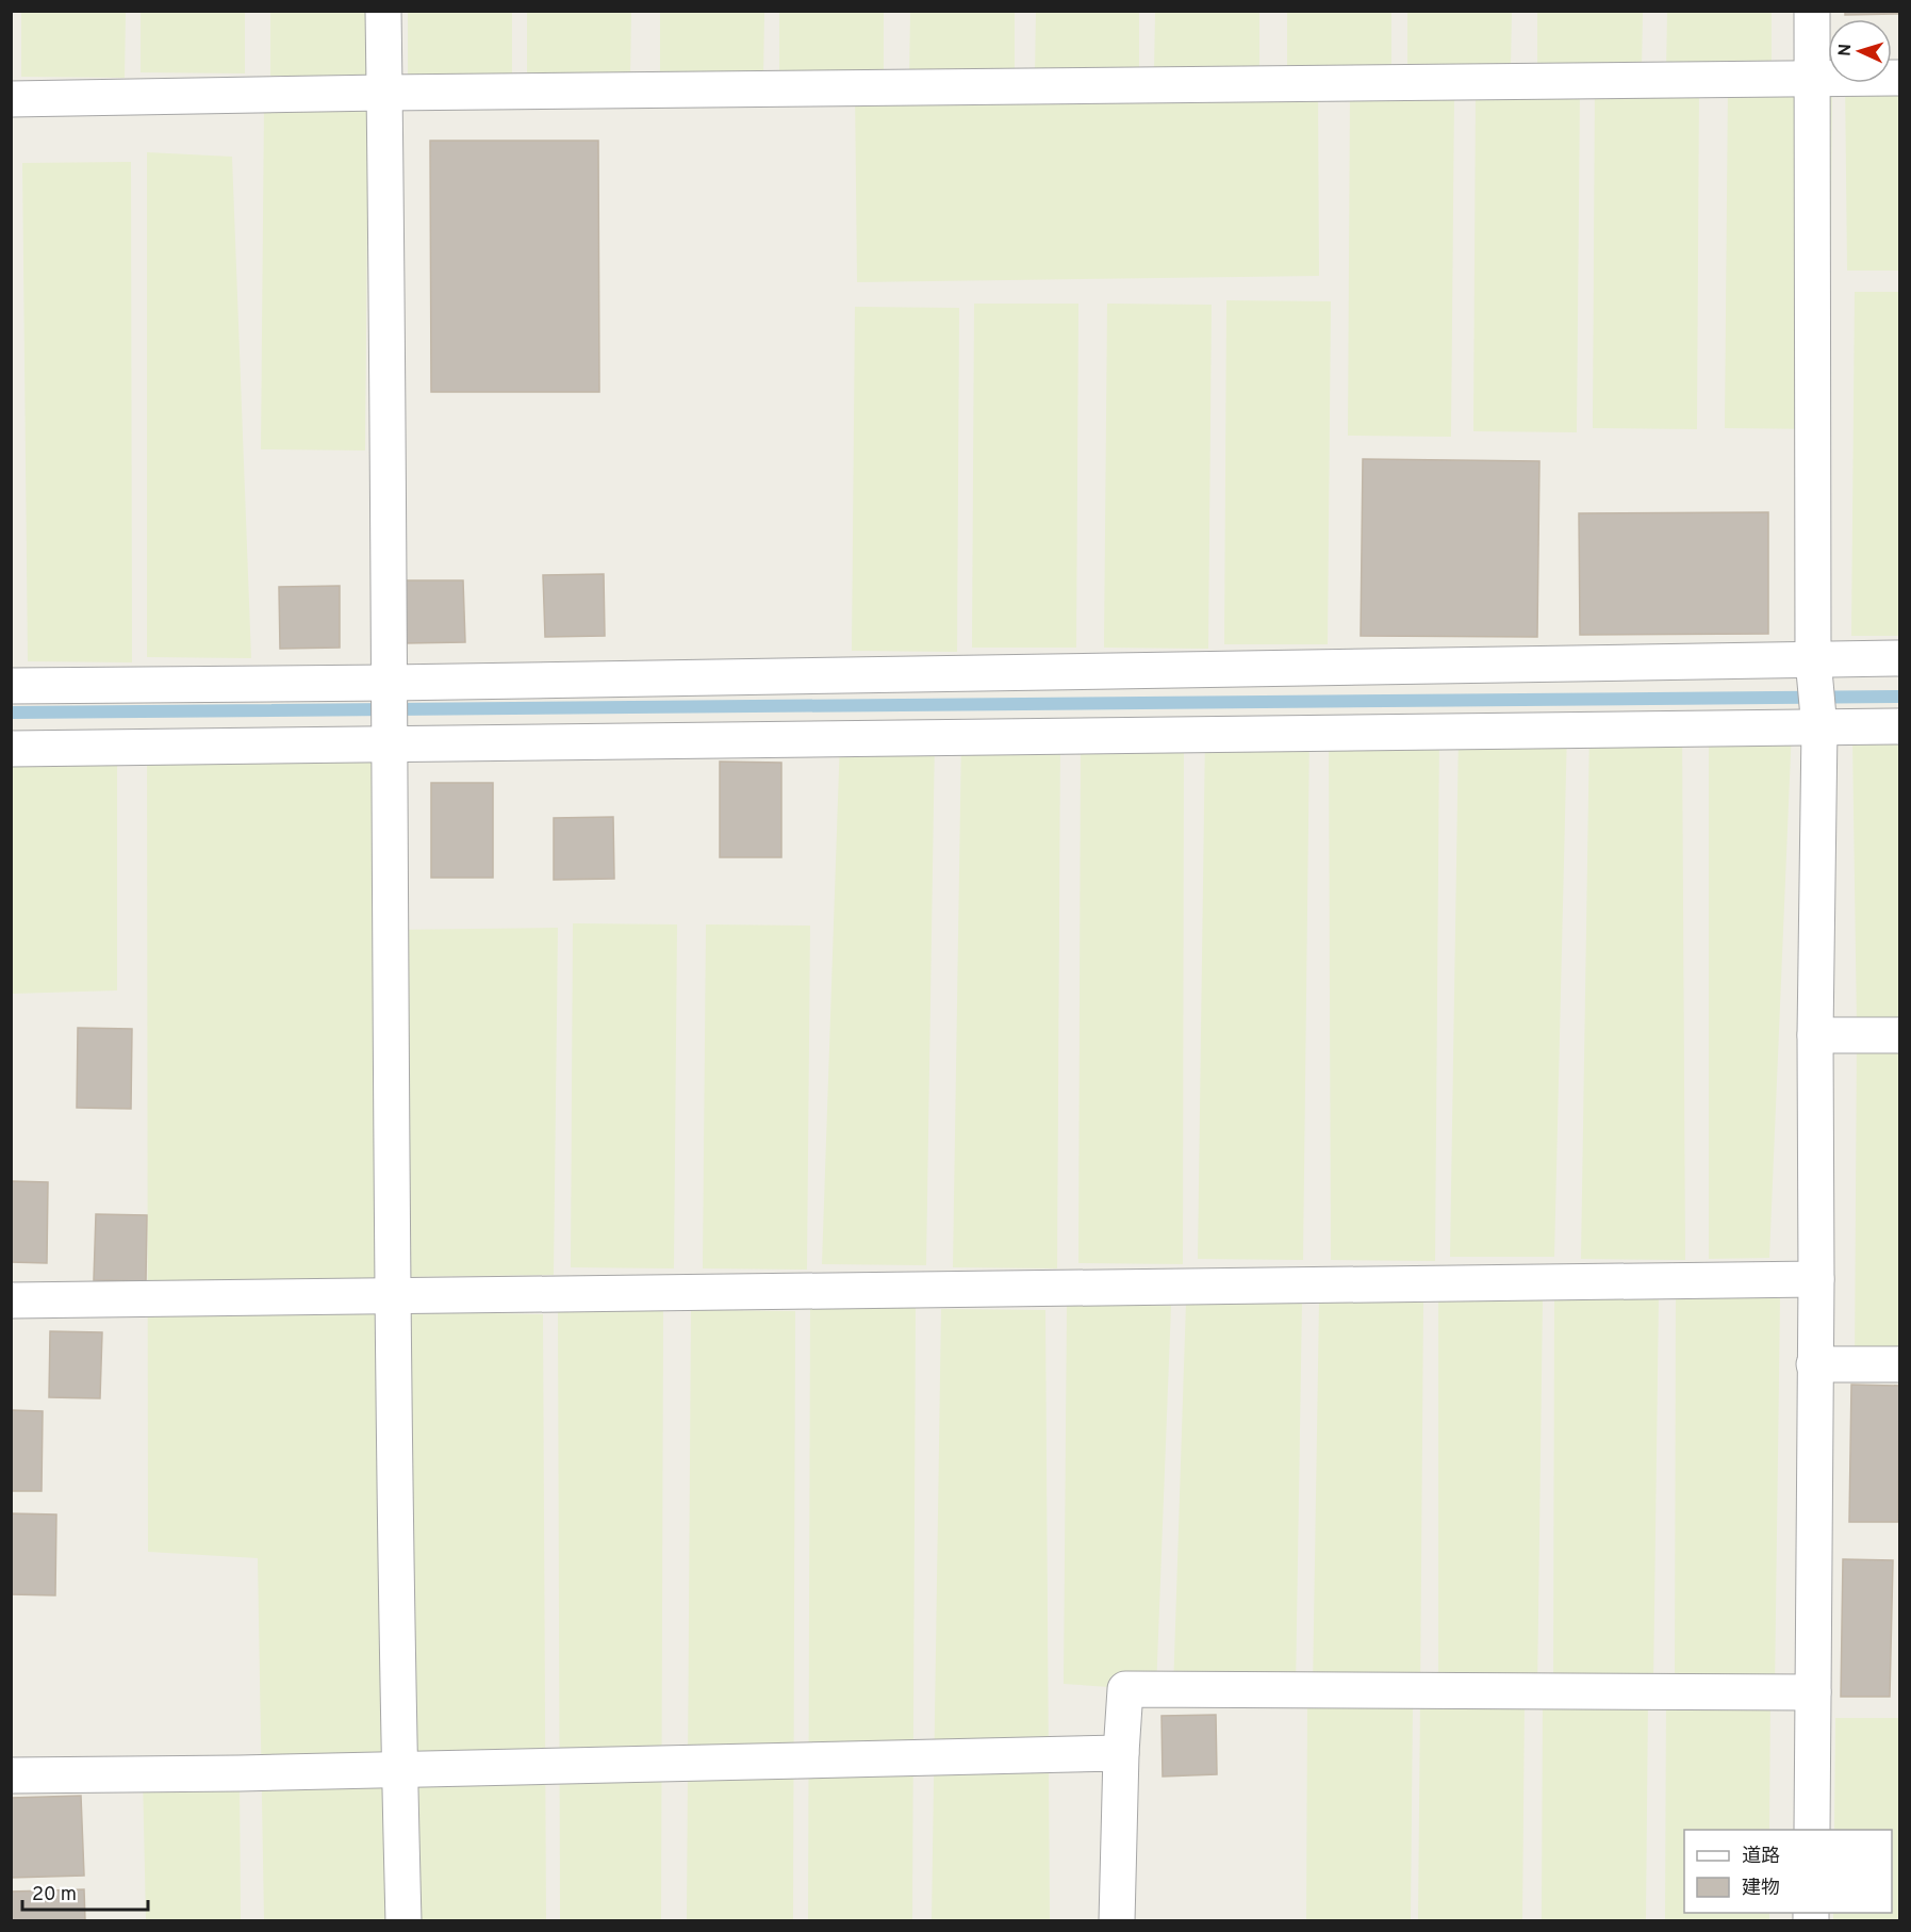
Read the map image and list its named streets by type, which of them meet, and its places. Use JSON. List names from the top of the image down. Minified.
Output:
{"legend":["道路","建物"],"scale_bar":"20 m","north":"left"}
